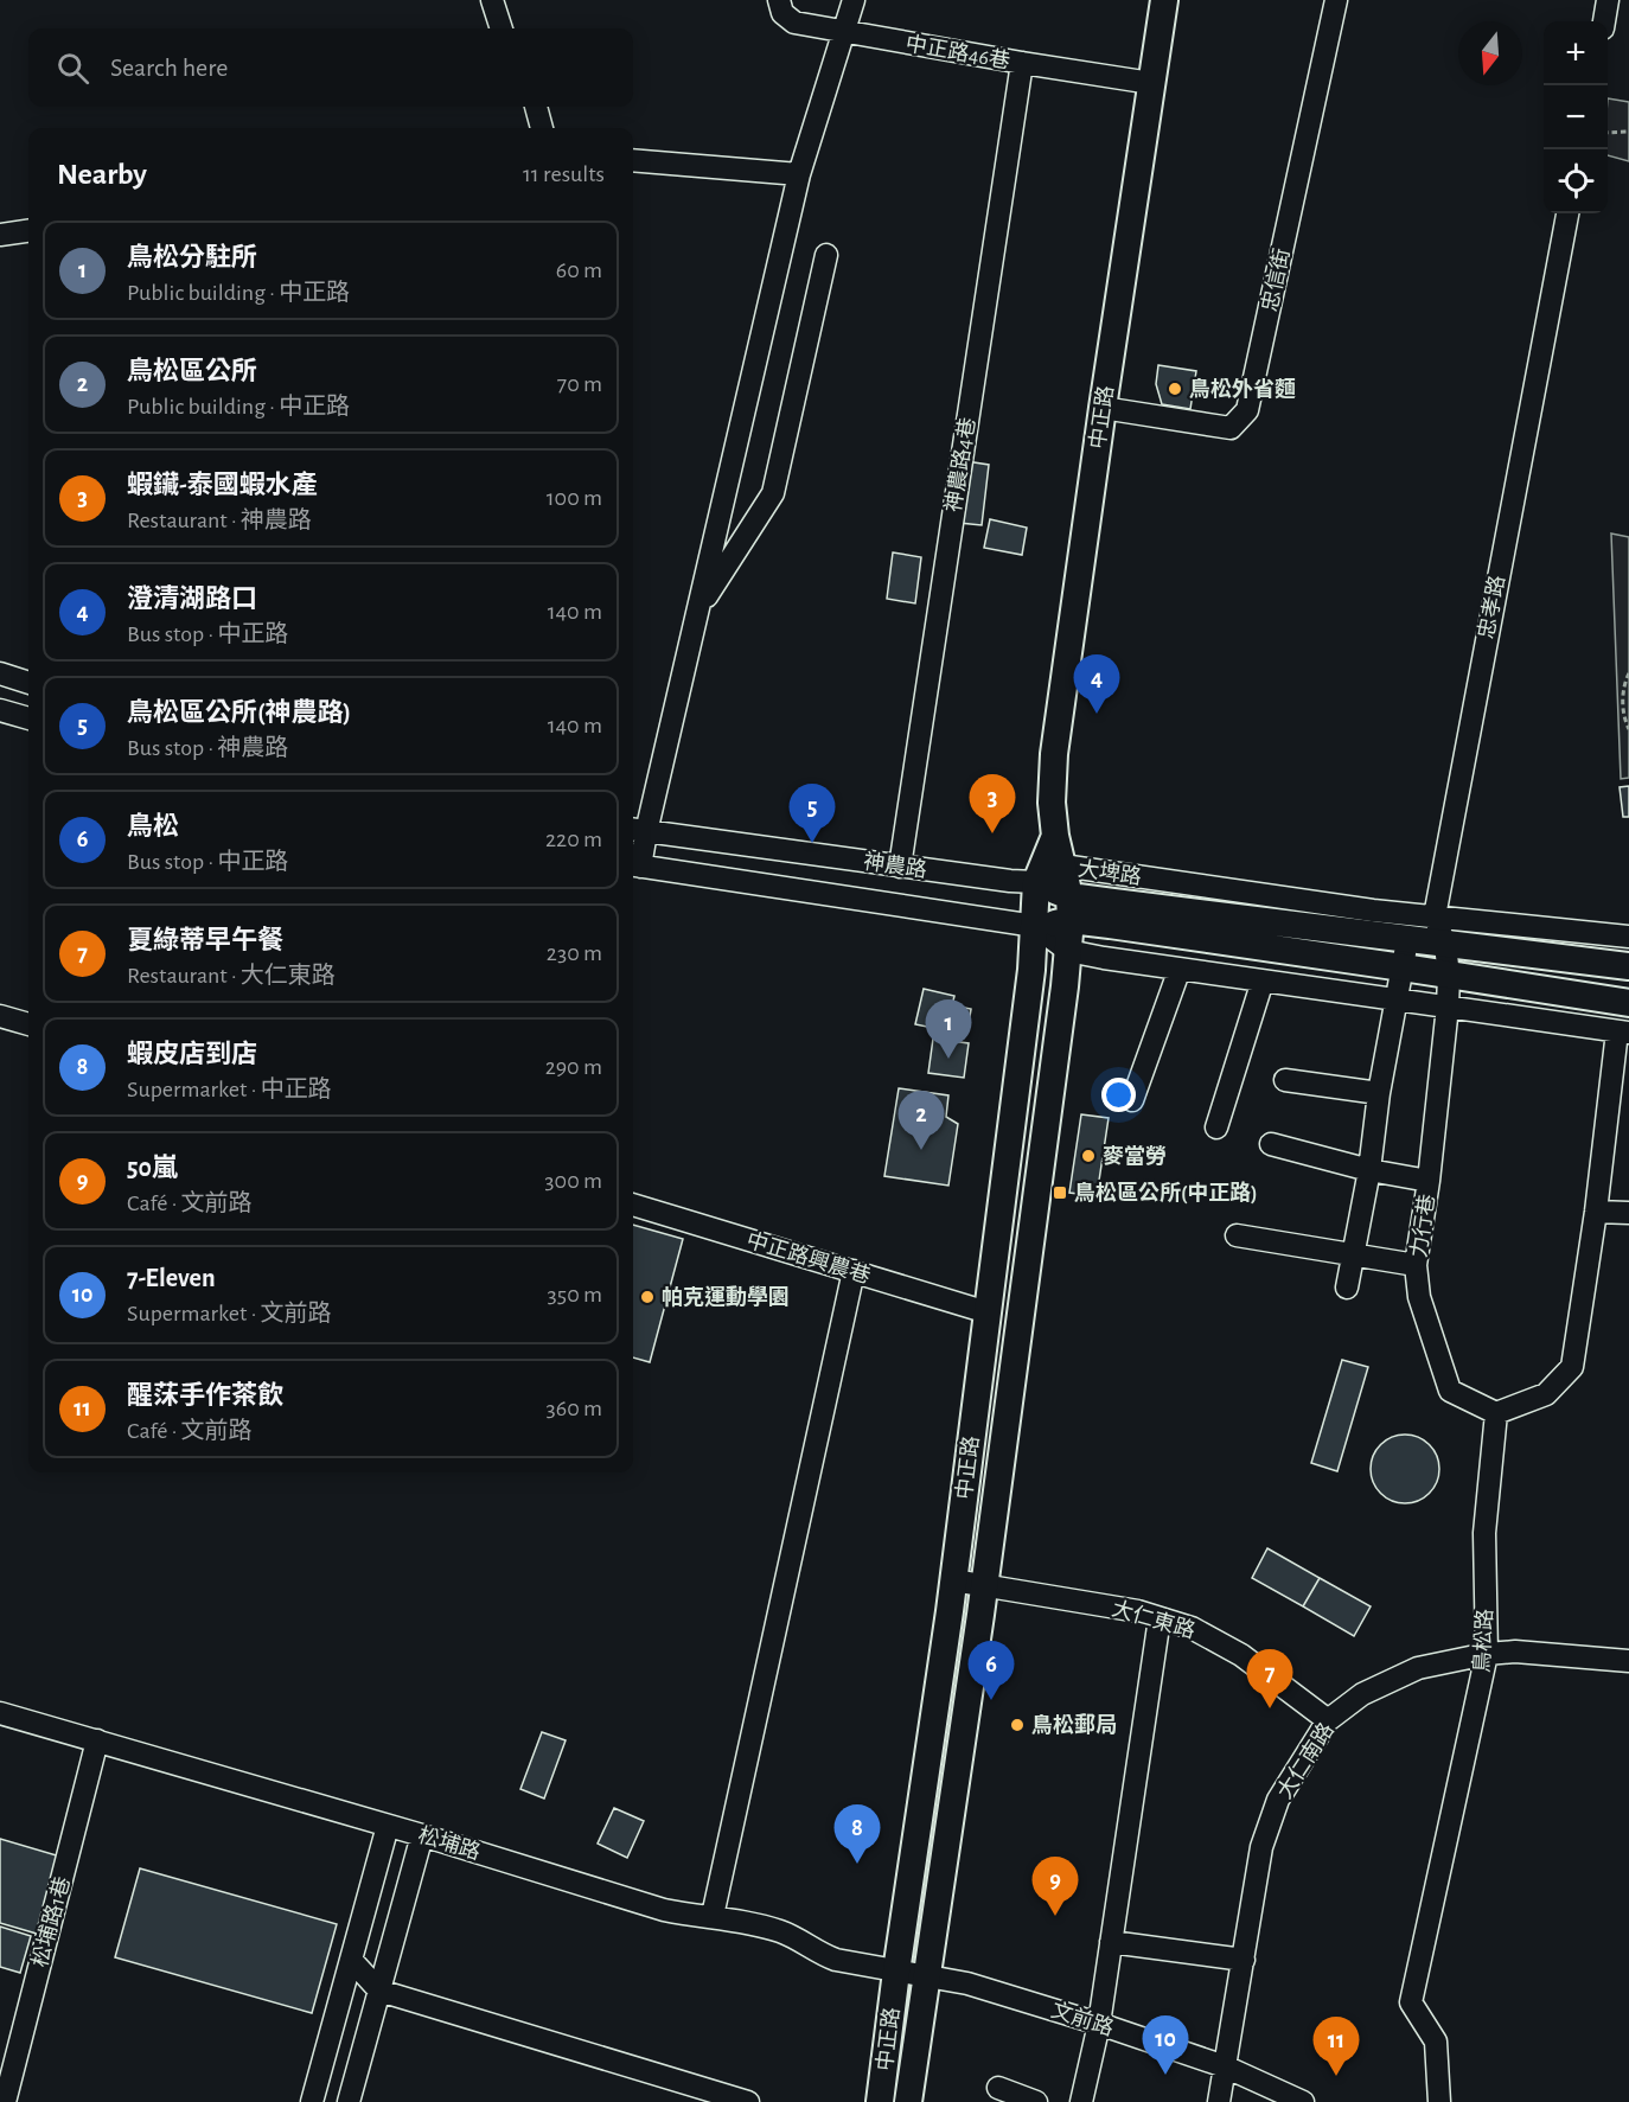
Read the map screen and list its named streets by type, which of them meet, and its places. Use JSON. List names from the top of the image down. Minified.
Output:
{"streets":{"main road":["中正路","大埤路"],"street":["中正路46巷","忠信街","神農路4巷","忠孝路","神農路","力行巷","中正路興農巷","大仁東路","鳥松路","大仁南路","松埔路","松埔路1巷","文前路"]},"crossings":[["中正路46巷","中正路"],["中正路46巷","神農路4巷"],["忠信街","中正路"],["中正路","神農路"],["中正路","大埤路"],["中正路","中正路興農巷"],["中正路","大仁東路"],["中正路","松埔路"],["中正路","文前路"],["神農路4巷","神農路"],["忠孝路","大埤路"],["忠孝路","力行巷"],["神農路","大埤路"],["力行巷","鳥松路"],["大仁東路","大仁南路"],["鳥松路","大仁南路"],["大仁南路","文前路"],["松埔路","松埔路1巷"],["松埔路","文前路"]],"places":{"other":["鳥松外省麵","麥當勞","帕克運動學園","鳥松郵局"],"transit":["鳥松區公所(中正路)"]},"north":"bottom","page":{"map_buttons":["+","−"],"search":"Search here","heading":["Nearby","11 results"],"list":[{"mark":"1","name":"鳥松分駐所","note":"Public building · 中正路","value":"60 m"},{"mark":"2","name":"鳥松區公所","note":"Public building · 中正路","value":"70 m"},{"mark":"3","name":"蝦鑶-泰國蝦水產","note":"Restaurant · 神農路","value":"100 m"},{"mark":"4","name":"澄清湖路口","note":"Bus stop · 中正路","value":"140 m"},{"mark":"5","name":"鳥松區公所(神農路)","note":"Bus stop · 神農路","value":"140 m"},{"mark":"6","name":"鳥松","note":"Bus stop · 中正路","value":"220 m"},{"mark":"7","name":"夏綠蒂早午餐","note":"Restaurant · 大仁東路","value":"230 m"},{"mark":"8","name":"蝦皮店到店","note":"Supermarket · 中正路","value":"290 m"},{"mark":"9","name":"50嵐","note":"Café · 文前路","value":"300 m"},{"mark":"10","name":"7-Eleven","note":"Supermarket · 文前路","value":"350 m"},{"mark":"11","name":"醒莯手作茶飲","note":"Café · 文前路","value":"360 m"}],"pins":["4","3","5","1","2","6","7","8","9","10","11"]}}
